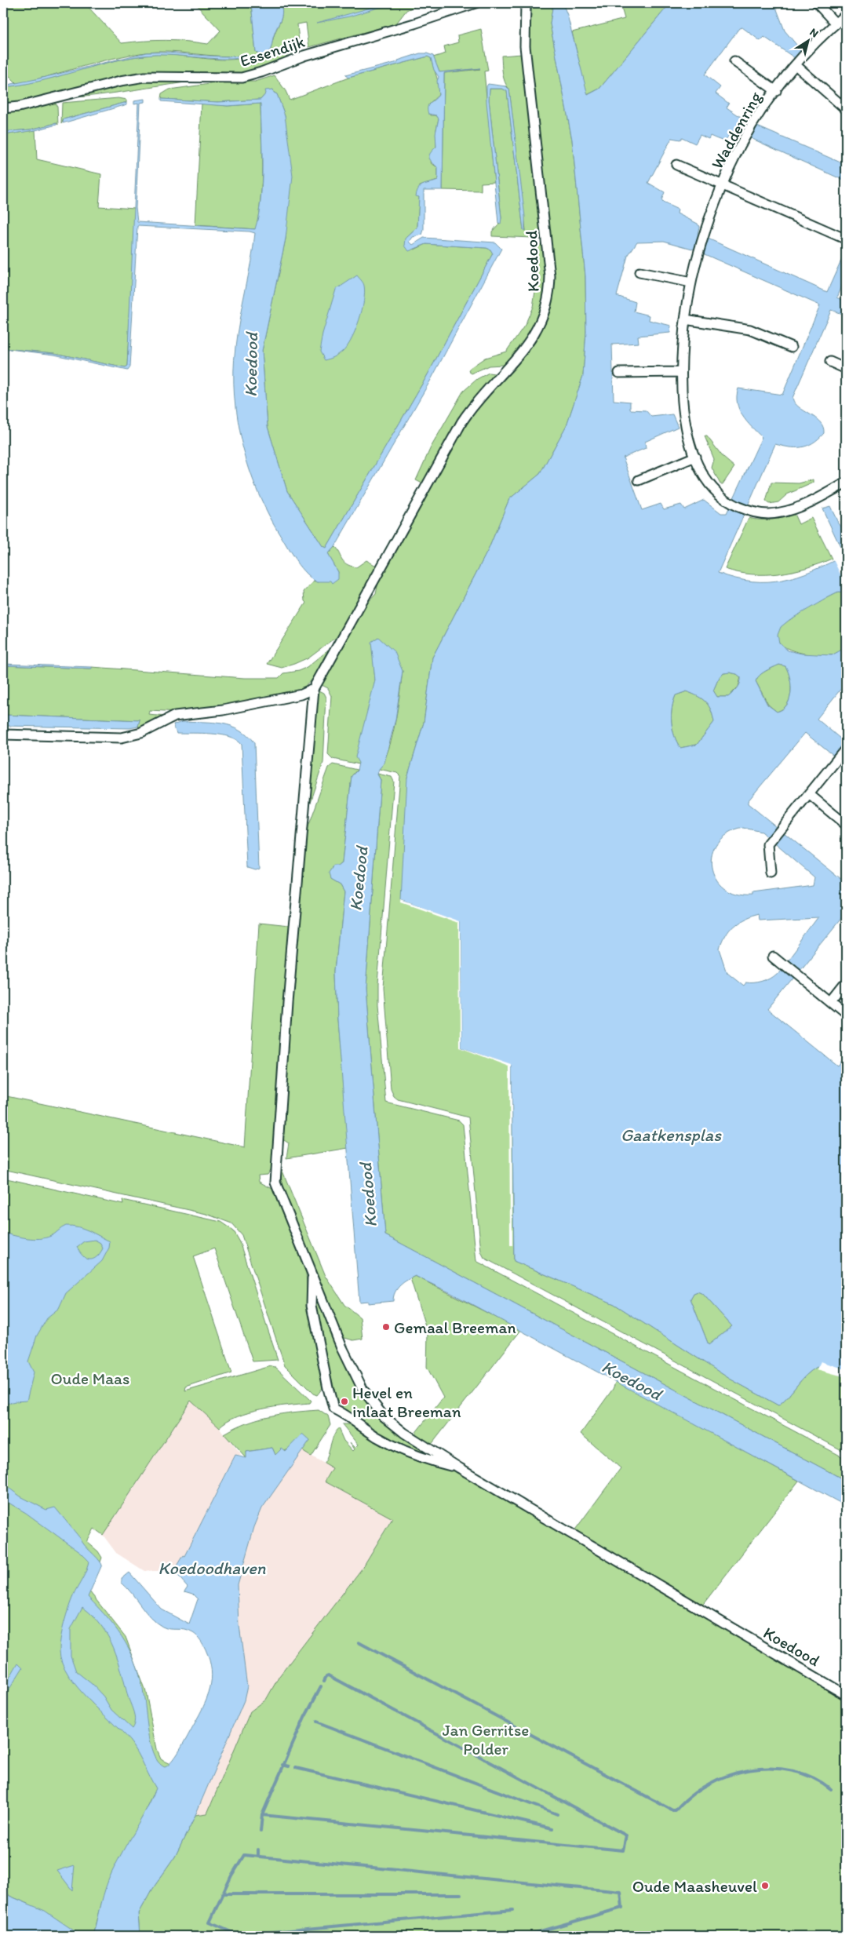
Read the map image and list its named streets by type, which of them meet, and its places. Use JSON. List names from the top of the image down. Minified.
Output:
{"streets":{"street":["Essendijk","Waddenring","Koedood"]},"water":["Koedood","Gaatkensplas","Koedoodhaven"],"parks":["Oude Maas","Jan Gerritse Polder"],"places":["Gemaal Breeman","Hevel en inlaat Breeman","Oude Maasheuvel"],"north":"top right"}
